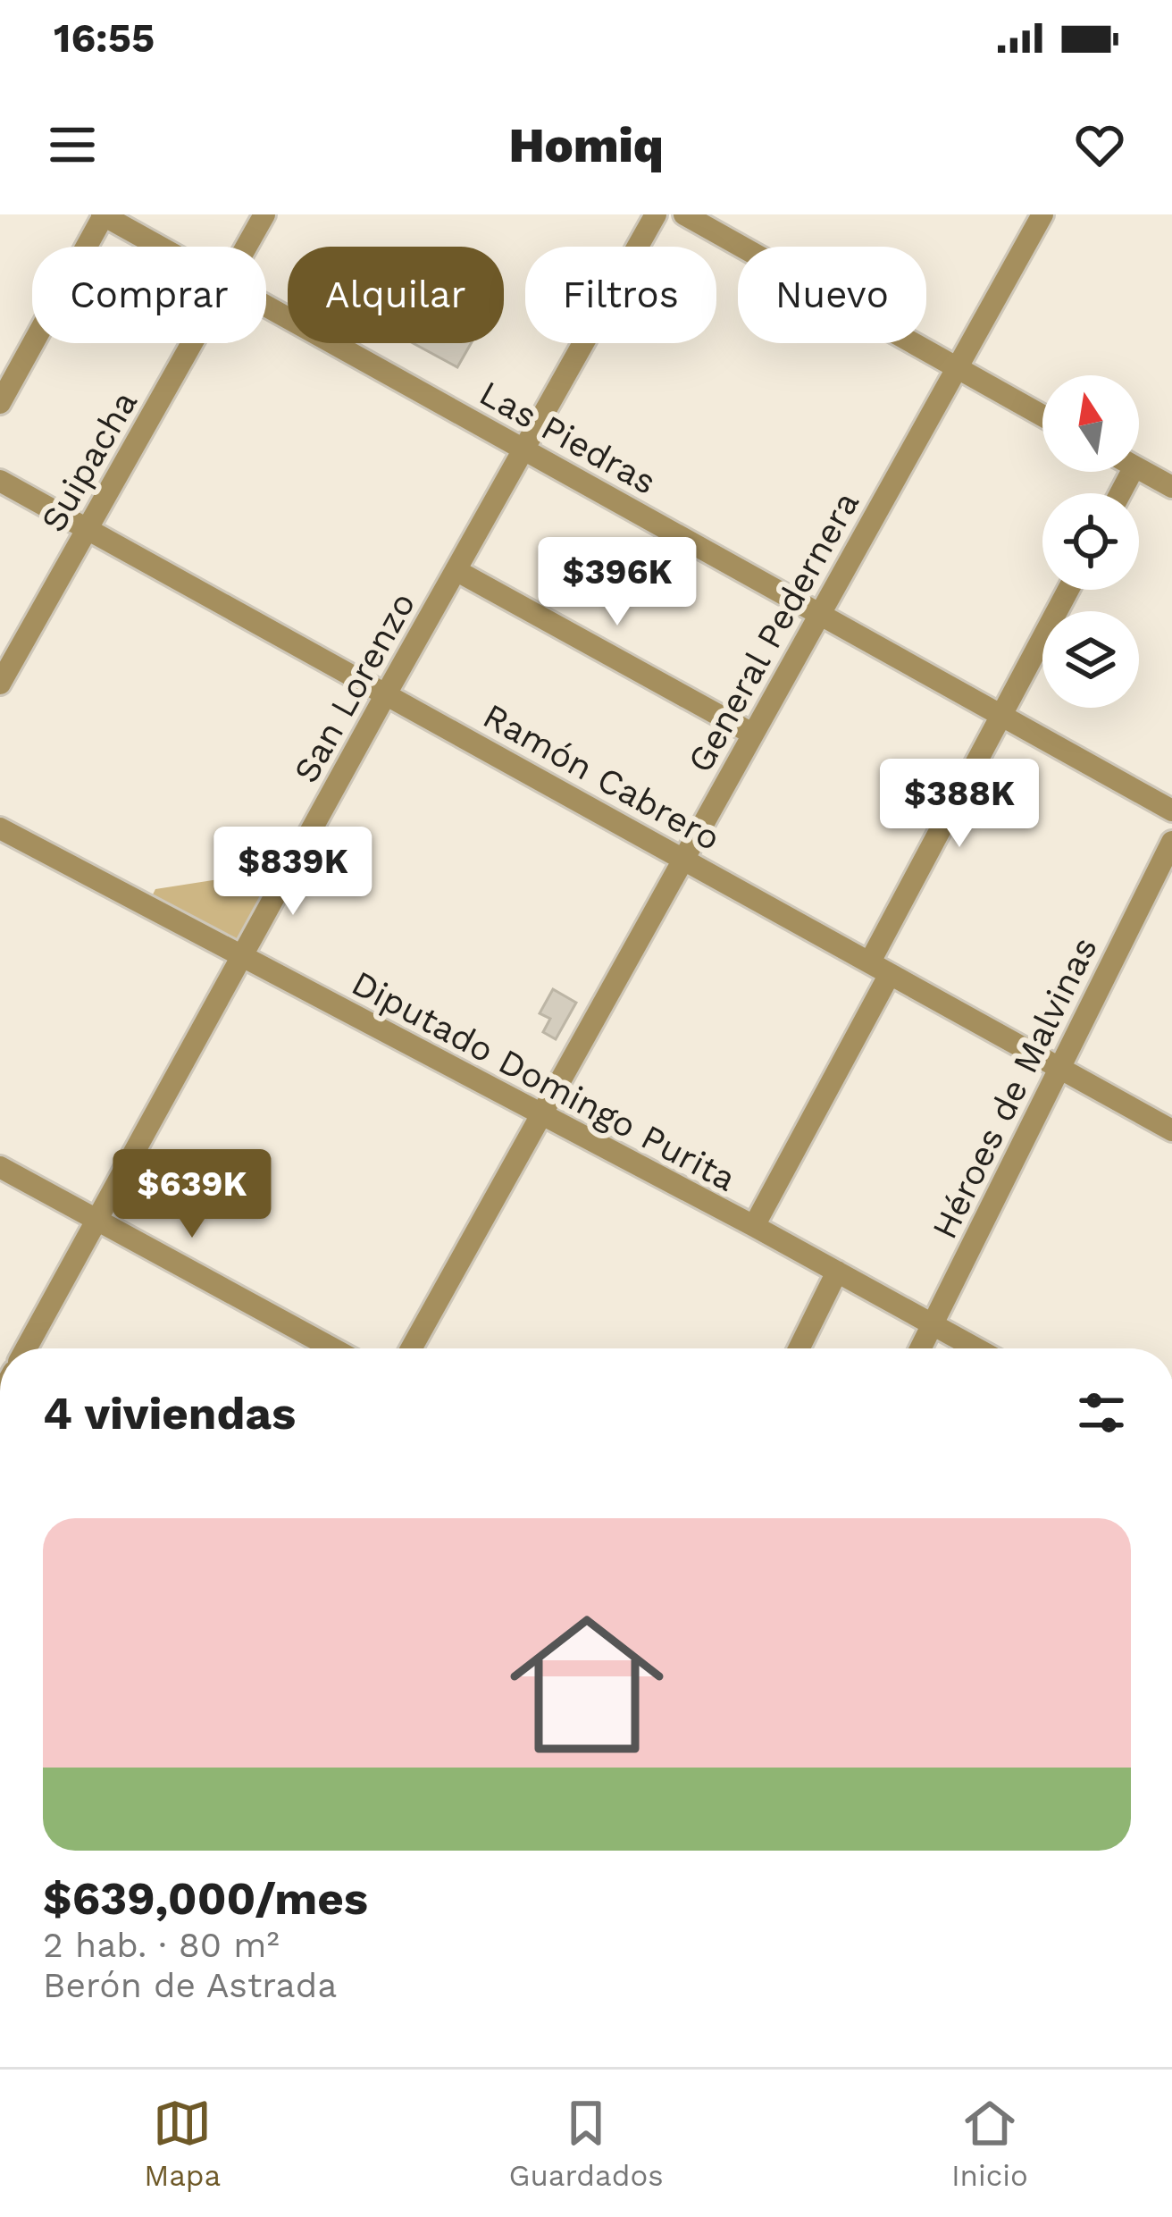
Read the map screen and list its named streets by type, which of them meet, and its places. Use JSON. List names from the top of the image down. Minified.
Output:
{"streets":{"street":["Las Piedras","Suipacha","General Pedernera","San Lorenzo","Ramón Cabrero","Diputado Domingo Purita","Héroes de Malvinas"]},"crossings":[["Las Piedras","General Pedernera"],["Las Piedras","San Lorenzo"],["Suipacha","Ramón Cabrero"],["General Pedernera","Ramón Cabrero"],["General Pedernera","Diputado Domingo Purita"],["San Lorenzo","Ramón Cabrero"],["San Lorenzo","Diputado Domingo Purita"],["Ramón Cabrero","Héroes de Malvinas"],["Diputado Domingo Purita","Héroes de Malvinas"]],"north":"top","page":{"status":"16:55","header":"Homiq","chip":["Comprar","Alquilar","Filtros","Nuevo"],"price":["$396K","$388K","$839K","$639K"],"heading":"4 viviendas","list":[{"name":"$639,000/mes","note":"2 hab. · 80 m² · Berón de Astrada"}],"tabs":["Mapa","Guardados","Inicio"]}}
